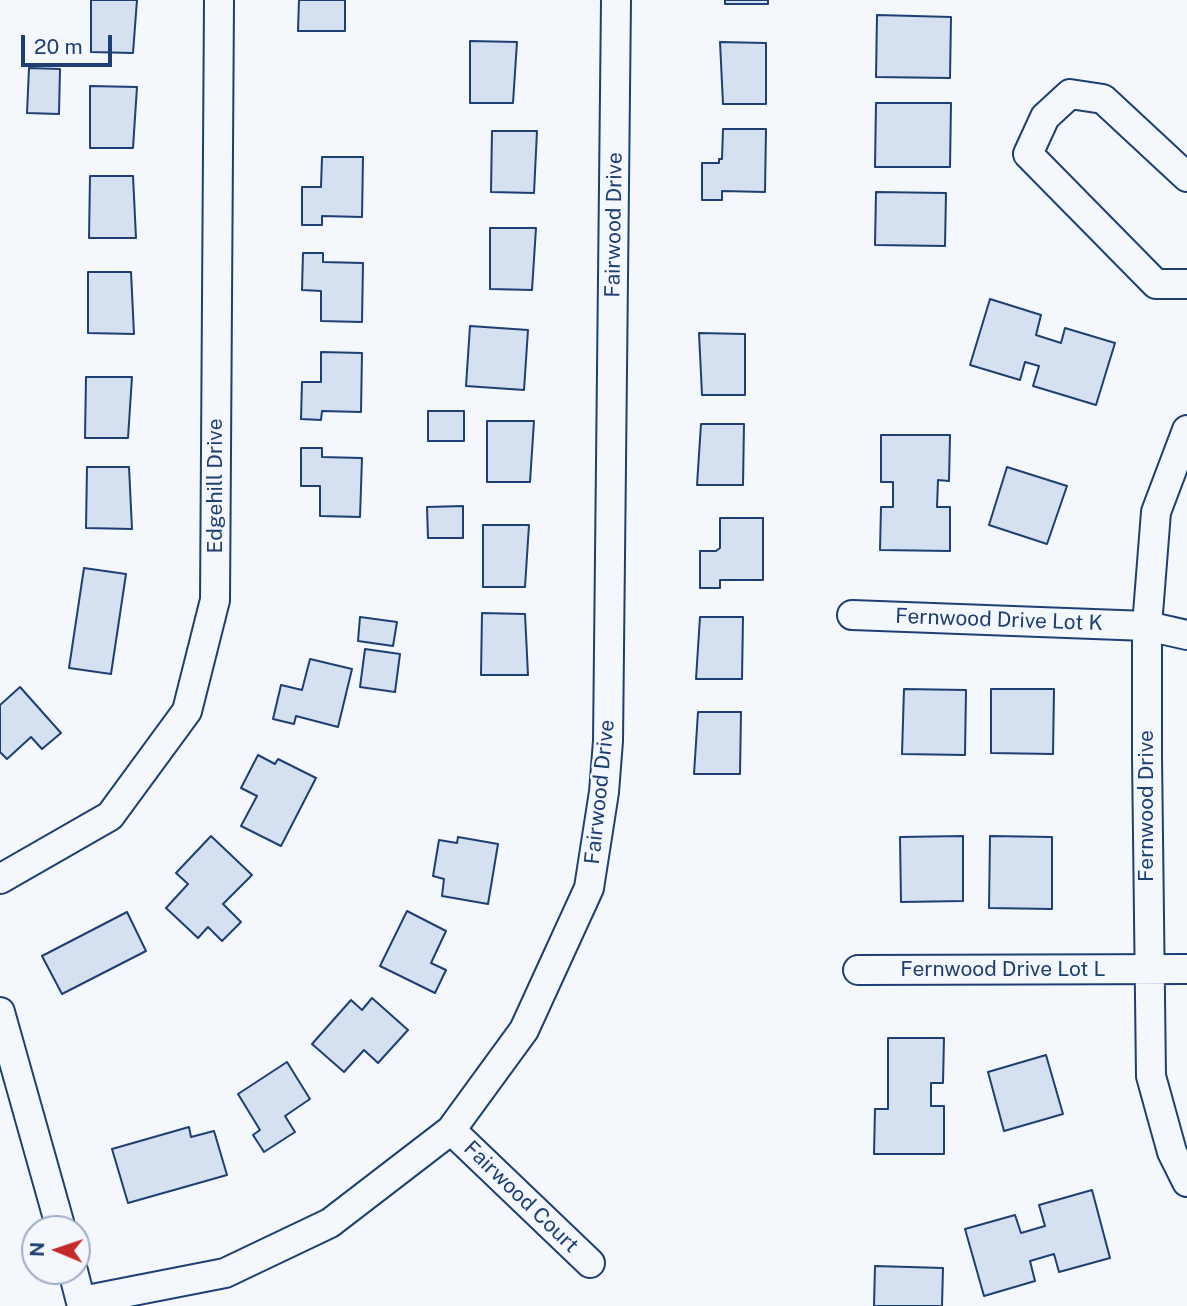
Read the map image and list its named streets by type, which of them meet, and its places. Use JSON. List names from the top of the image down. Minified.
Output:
{"streets":{"street":["Fairwood Drive","Edgehill Drive","Fernwood Drive Lot K","Fernwood Drive","Fernwood Drive Lot L","Fairwood Court"]},"crossings":[["Fairwood Drive","Fairwood Court"],["Fernwood Drive Lot K","Fernwood Drive"],["Fernwood Drive","Fernwood Drive Lot L"]],"scale_bar":"20 m","north":"left"}
